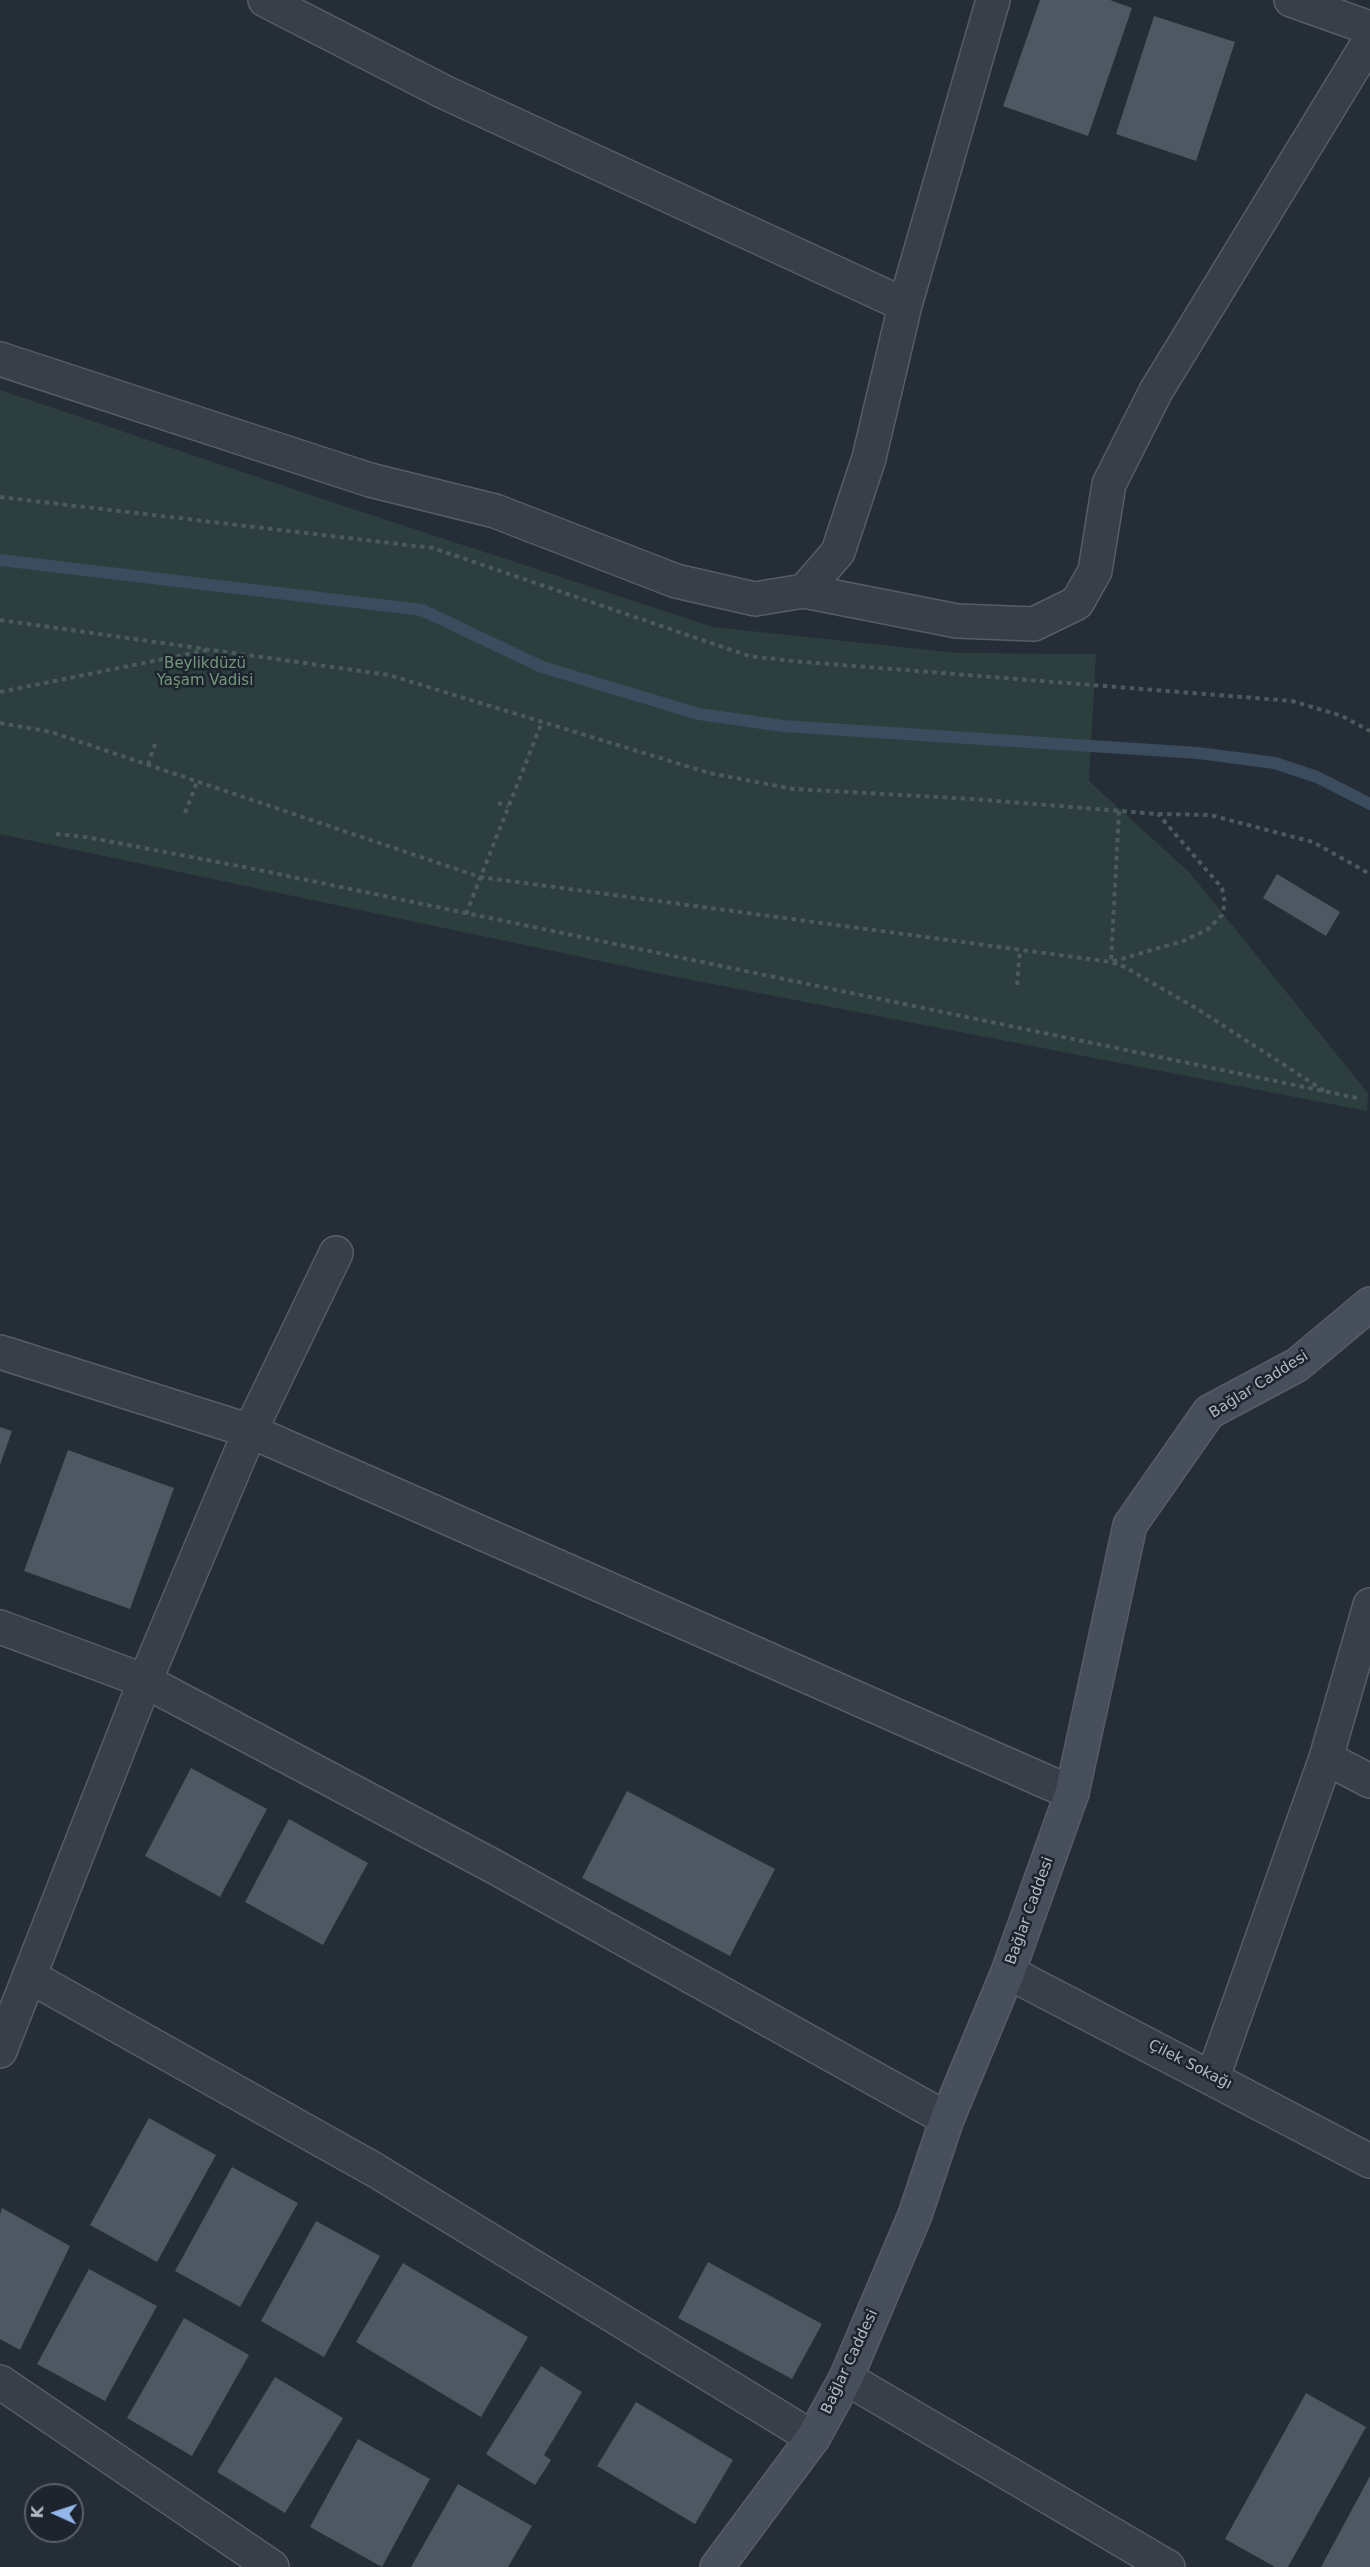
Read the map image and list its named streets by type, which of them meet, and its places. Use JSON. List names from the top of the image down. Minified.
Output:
{"streets":{"street":["Bağlar Caddesi","Çilek Sokağı"]},"crossings":[["Bağlar Caddesi","Çilek Sokağı"]],"parks":["Beylikdüzü Yaşam Vadisi"],"north":"left"}
